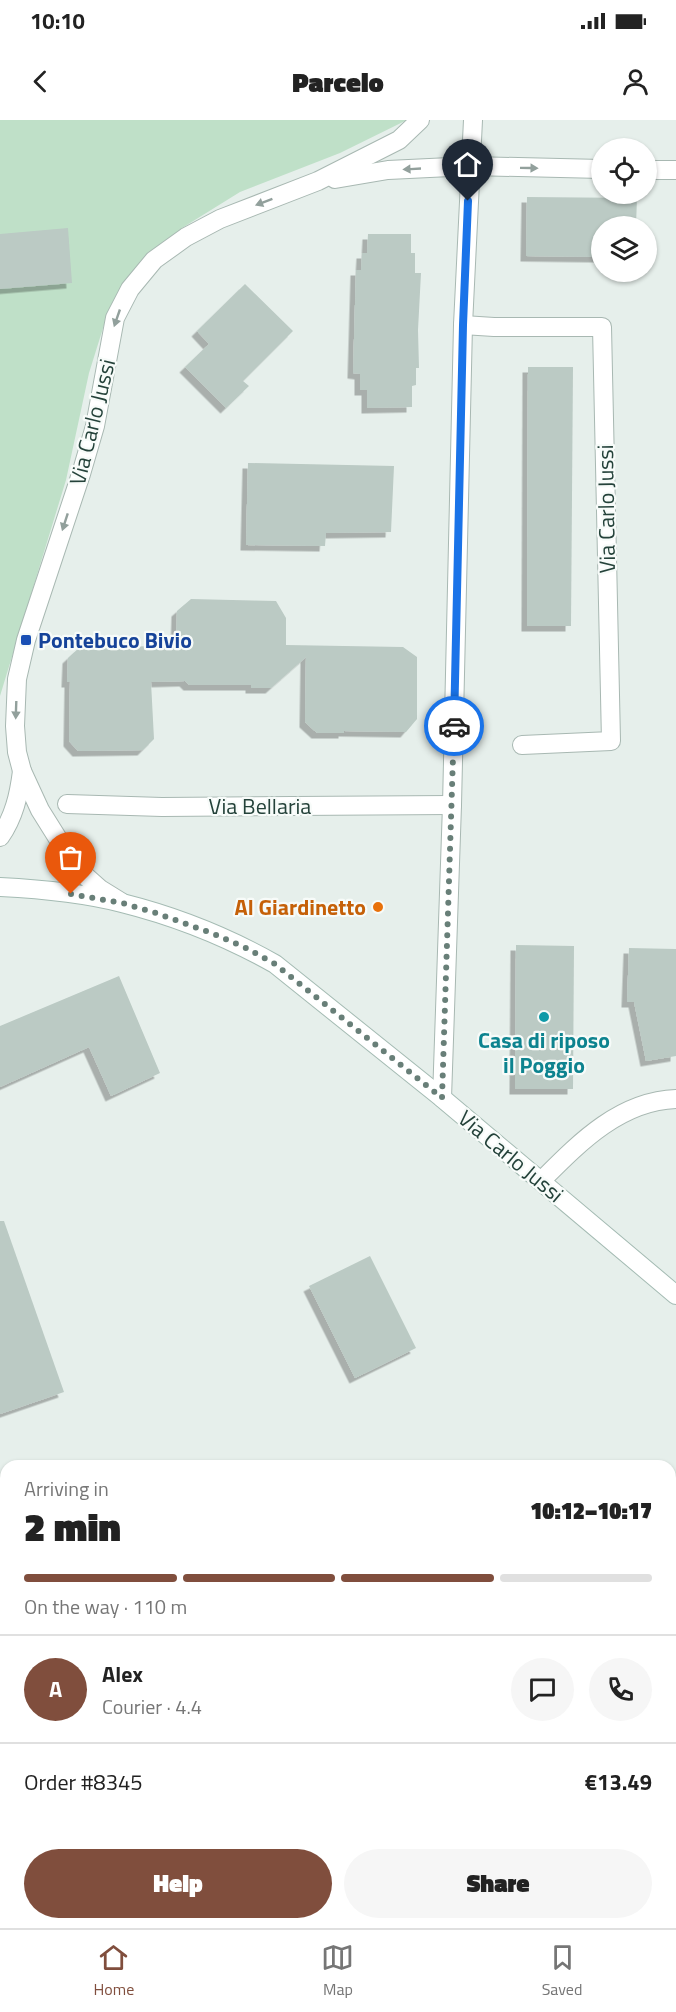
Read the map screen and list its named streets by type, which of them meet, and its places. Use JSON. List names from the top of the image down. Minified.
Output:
{"streets":{"street":["Via Carlo Jussi","Via Bellaria"]},"crossings":[["Via Carlo Jussi","Via Bellaria"]],"places":{"transit":["Pontebuco Bivio"],"other":["Al Giardinetto","Casa di riposo il Poggio"]},"page":{"status":"10:10","header":"Parcelo","heading":["2 min","Arriving in","10:12–10:17"],"panel":["Alex","Courier · 4.4","Order #8345","€13.49"],"bar":"On the way · 110 m","round":"A","buttons":["Help","Share"],"tabs":["Home","Map","Saved"]}}
